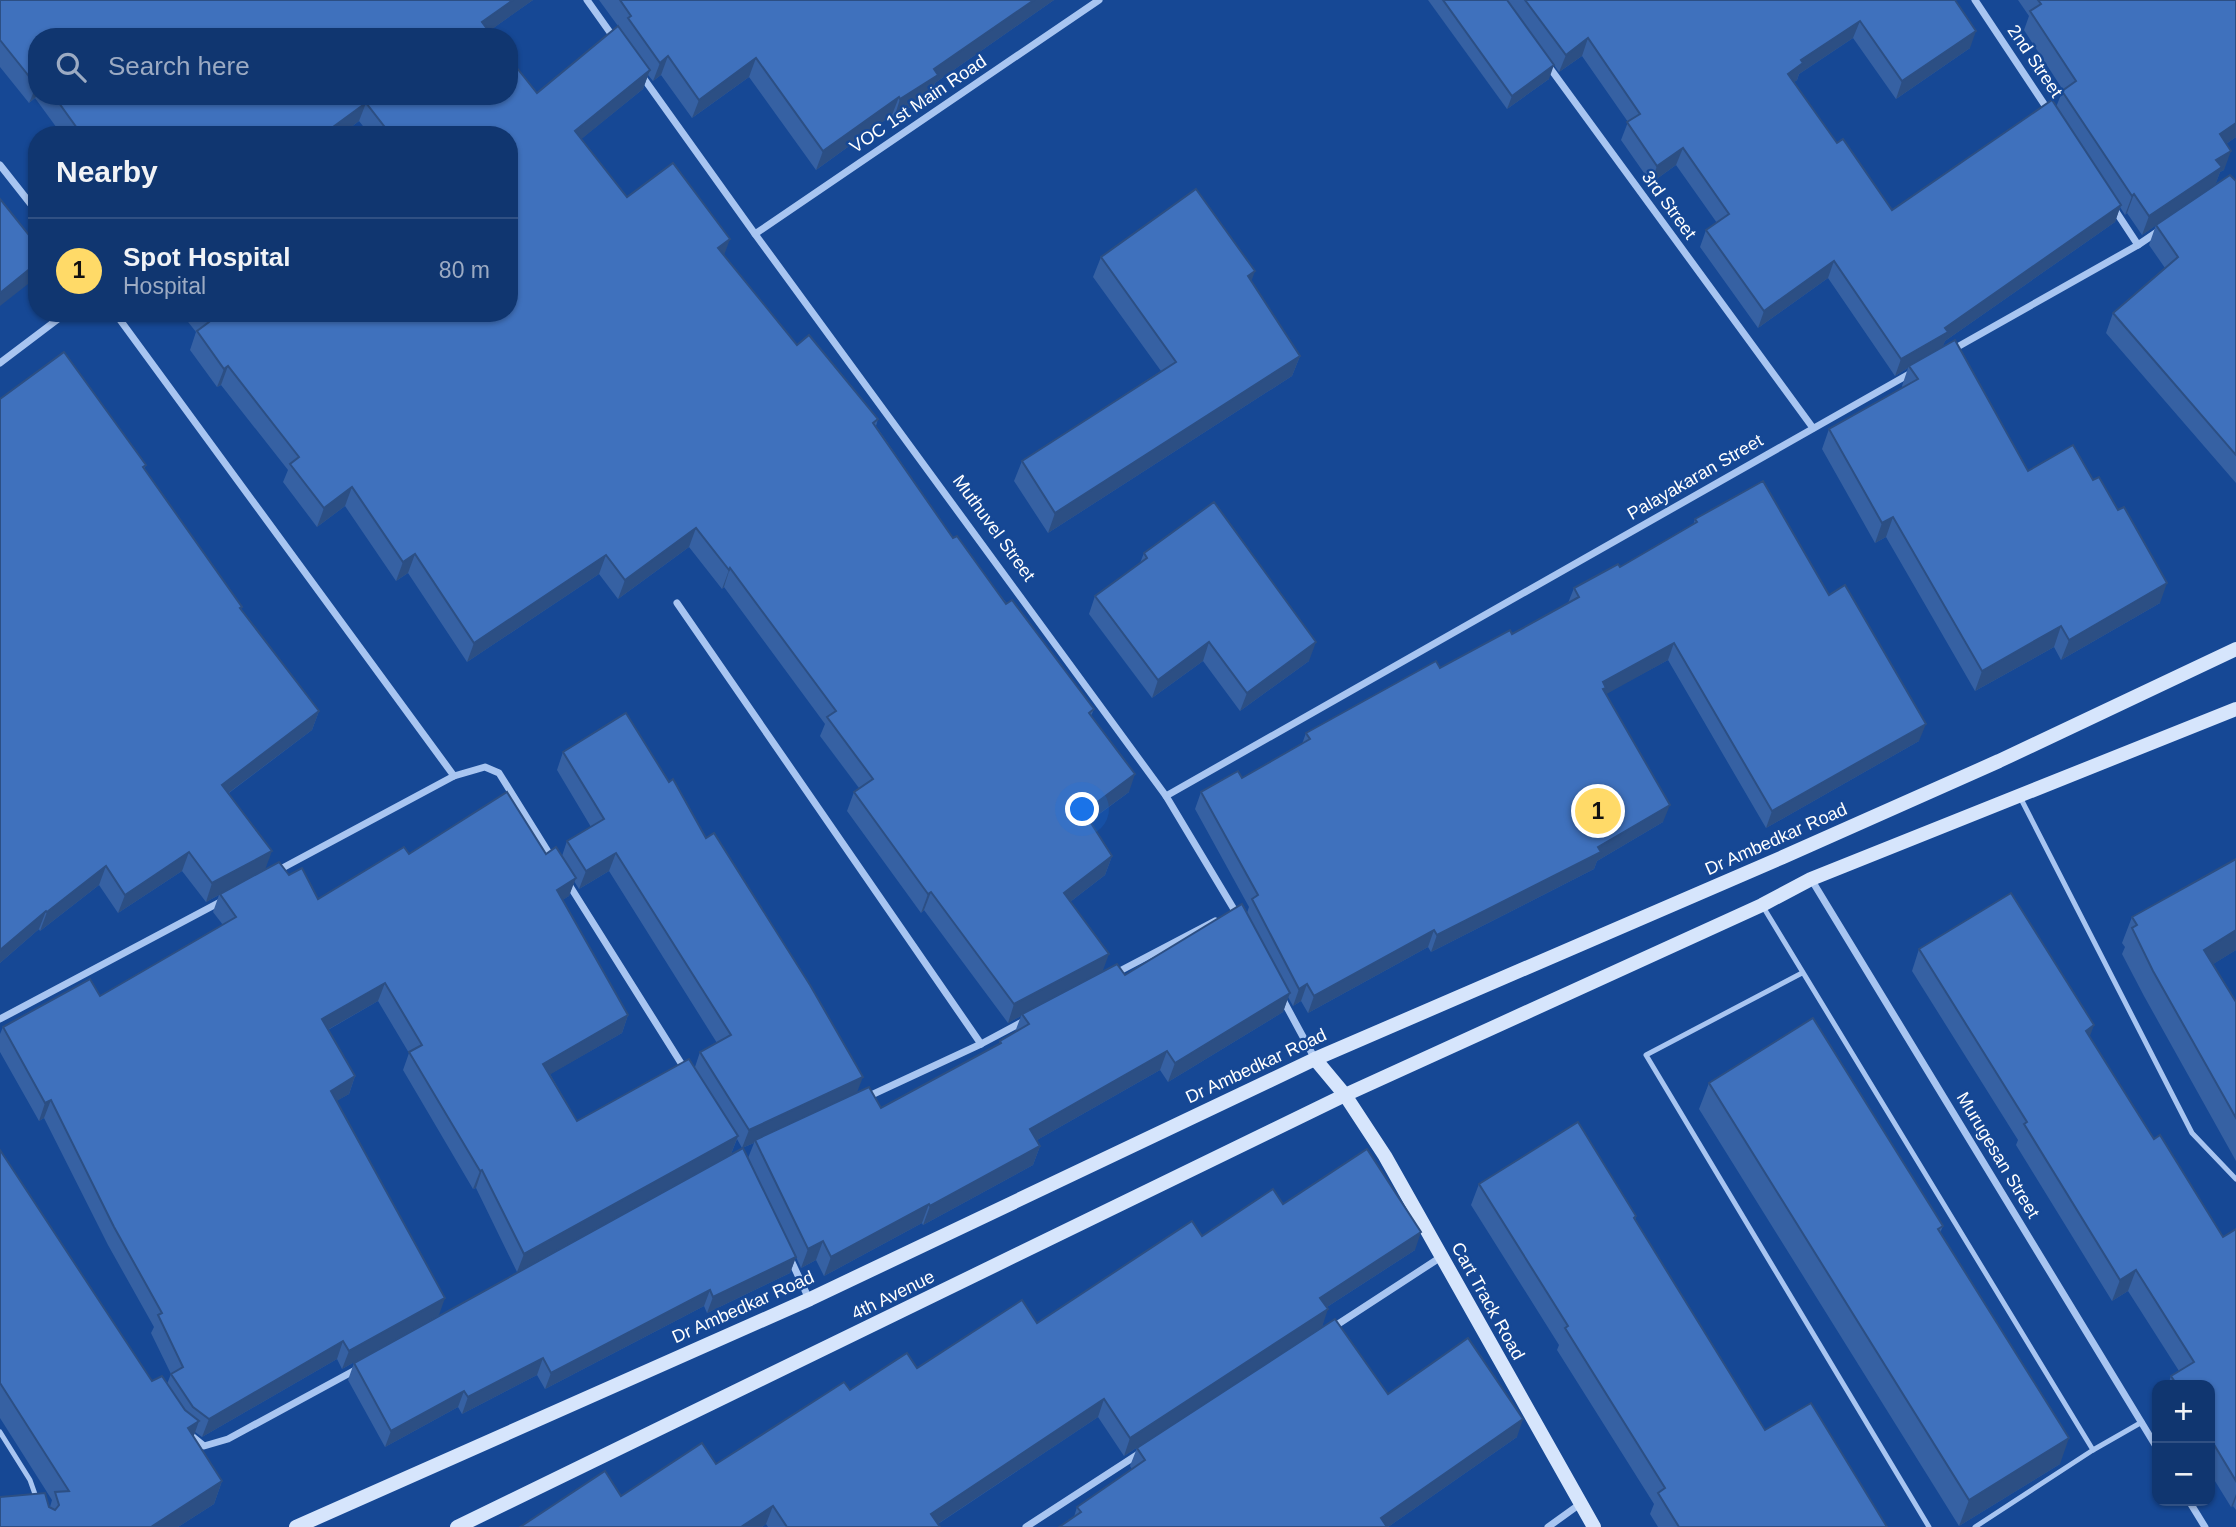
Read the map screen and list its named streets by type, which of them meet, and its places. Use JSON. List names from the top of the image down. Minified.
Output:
{"streets":{"main road":["Dr Ambedkar Road","4th Avenue","Cart Track Road"],"street":["2nd Street","VOC 1st Main Road","3rd Street","Palayakaran Street","Muthuvel Street","Murugesan Street"]},"crossings":[["VOC 1st Main Road","Muthuvel Street"],["3rd Street","Palayakaran Street"],["Palayakaran Street","Muthuvel Street"],["4th Avenue","Cart Track Road"]],"page":{"search":"Search here","heading":"Nearby","list":[{"mark":"1","name":"Spot Hospital","note":"Hospital","value":"80 m"}],"pins":"1","map_buttons":["+","−"]}}
